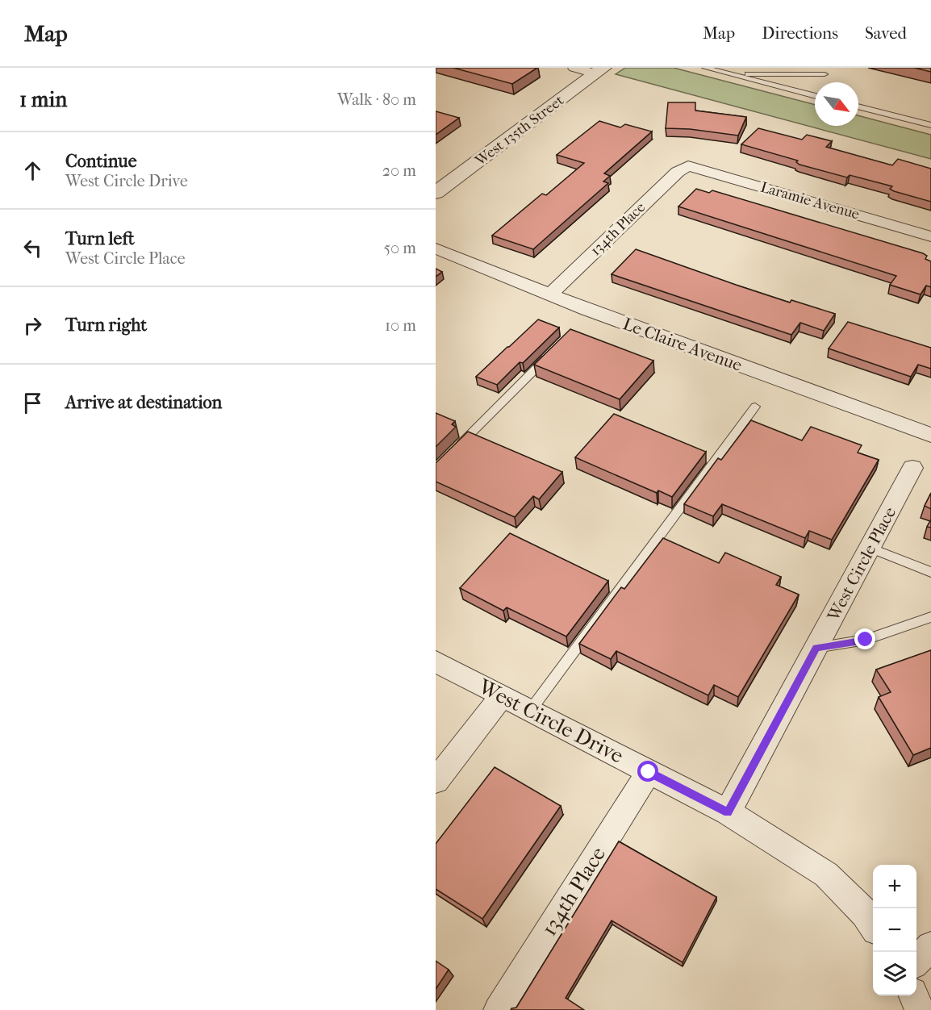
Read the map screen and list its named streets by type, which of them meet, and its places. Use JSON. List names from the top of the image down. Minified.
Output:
{"streets":{"street":["West 135th Street","Laramie Avenue","134th Place","Le Claire Avenue","West Circle Place","West Circle Drive"]},"crossings":[["Laramie Avenue","134th Place"],["134th Place","Le Claire Avenue"],["134th Place","West Circle Drive"],["West Circle Place","West Circle Drive"]],"north":"bottom right","page":{"header":"Map","nav":["Map","Directions","Saved"],"heading":["1 min","Walk · 80 m"],"list":[["Continue","West Circle Drive","20 m"],["Turn left","West Circle Place","50 m"],["Turn right","10 m"],"Arrive at destination"],"map_buttons":["+","−"]}}
